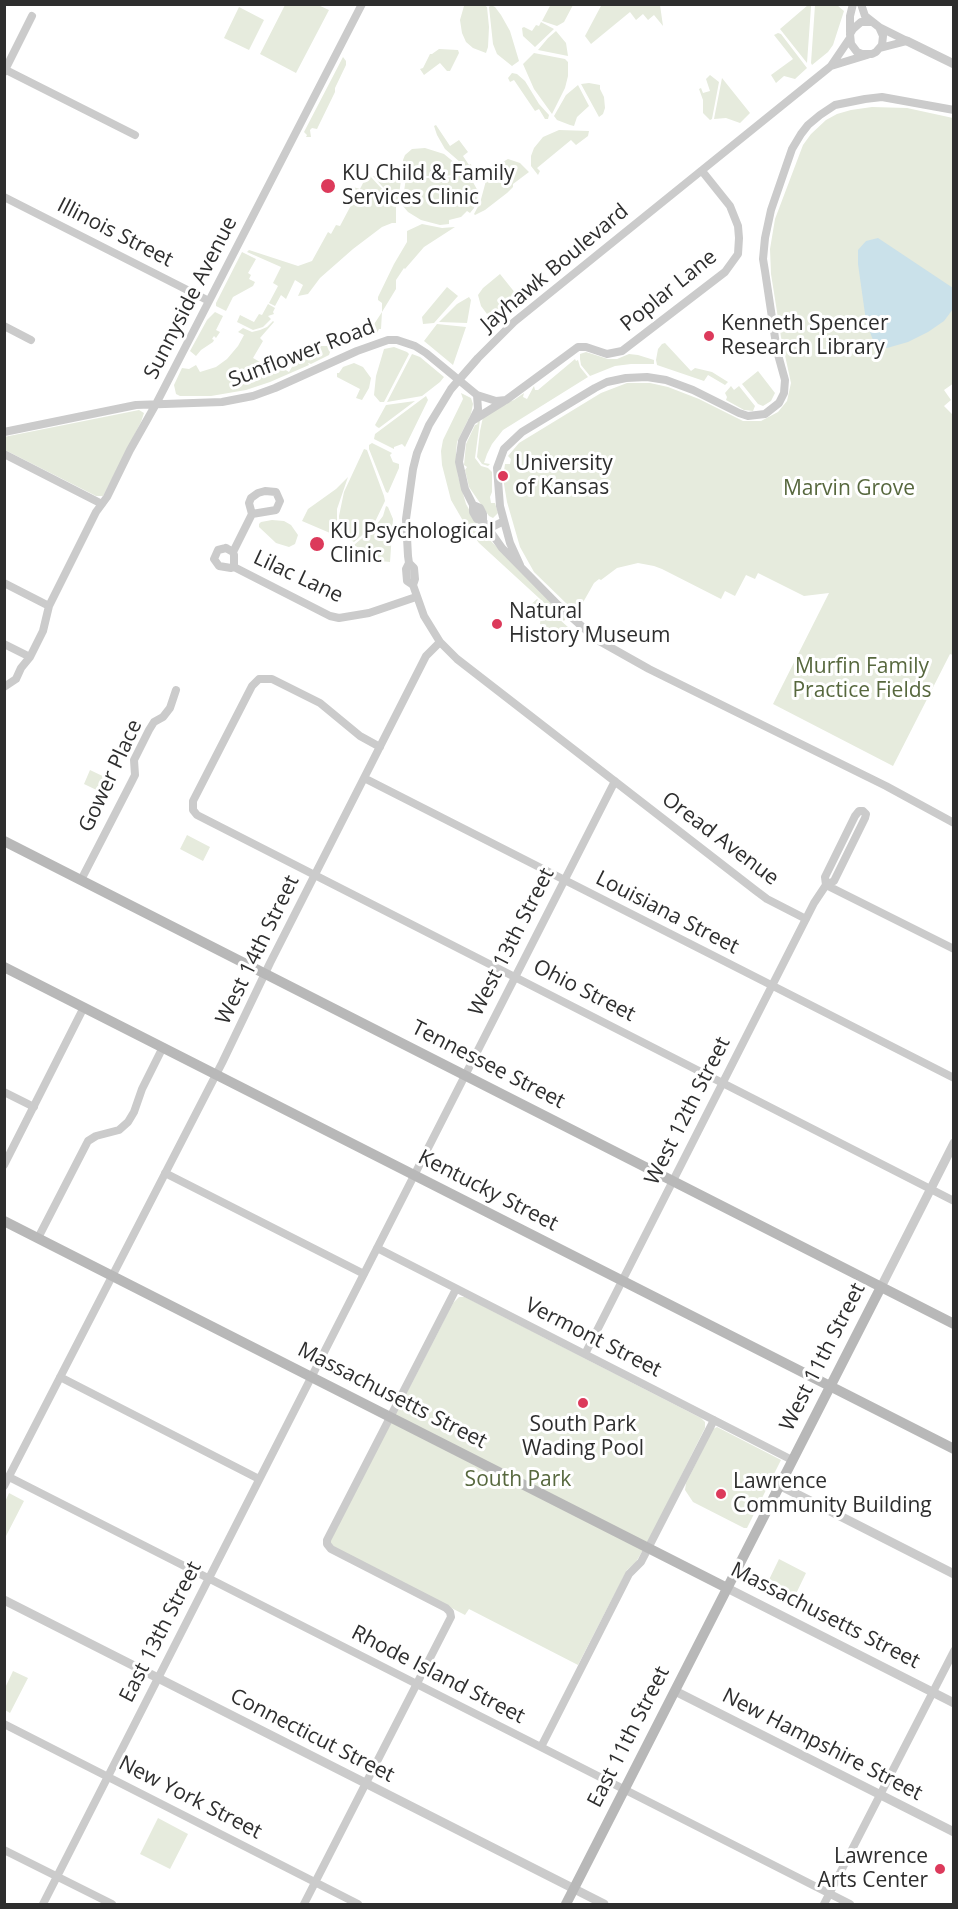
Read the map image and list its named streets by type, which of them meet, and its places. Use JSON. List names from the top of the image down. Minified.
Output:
{"streets":{"main road":["Tennessee Street","Kentucky Street","West 11th Street","Massachusetts Street","East 11th Street"],"street":["Illinois Street","Jayhawk Boulevard","Poplar Lane","Sunnyside Avenue","Sunflower Road","Lilac Lane","Gower Place","Oread Avenue","Louisiana Street","West 13th Street","West 14th Street","Ohio Street","West 12th Street","Vermont Street","East 13th Street","Rhode Island Street","Connecticut Street","New Hampshire Street","New York Street"]},"crossings":[["Illinois Street","Sunnyside Avenue"],["Jayhawk Boulevard","Poplar Lane"],["Jayhawk Boulevard","Sunflower Road"],["Jayhawk Boulevard","Lilac Lane"],["Jayhawk Boulevard","Oread Avenue"],["Jayhawk Boulevard","West 13th Street"],["Jayhawk Boulevard","West 14th Street"],["Sunnyside Avenue","Sunflower Road"],["Gower Place","Tennessee Street"],["Oread Avenue","West 13th Street"],["Oread Avenue","West 12th Street"],["Louisiana Street","West 13th Street"],["Louisiana Street","West 14th Street"],["Louisiana Street","West 12th Street"],["West 13th Street","Ohio Street"],["West 13th Street","Tennessee Street"],["West 13th Street","Kentucky Street"],["West 13th Street","Vermont Street"],["West 13th Street","Massachusetts Street"],["West 13th Street","East 13th Street"],["West 14th Street","Ohio Street"],["West 14th Street","Tennessee Street"],["West 14th Street","Kentucky Street"],["West 14th Street","Massachusetts Street"],["West 14th Street","Rhode Island Street"],["Ohio Street","West 12th Street"],["Ohio Street","West 11th Street"],["Tennessee Street","West 12th Street"],["Tennessee Street","West 11th Street"],["West 12th Street","Kentucky Street"],["West 12th Street","Vermont Street"],["Kentucky Street","West 11th Street"],["Vermont Street","West 11th Street"],["West 11th Street","Massachusetts Street"],["West 11th Street","East 11th Street"],["Massachusetts Street","East 13th Street"],["Massachusetts Street","East 11th Street"],["East 13th Street","Rhode Island Street"],["East 13th Street","Connecticut Street"],["East 13th Street","New York Street"],["Rhode Island Street","East 11th Street"],["Connecticut Street","East 11th Street"],["East 11th Street","New Hampshire Street"]],"parks":["Marvin Grove","Murfin Family Practice Fields","South Park"],"places":["KU Child & Family Services Clinic","Kenneth Spencer Research Library","University of Kansas","KU Psychological Clinic","Natural History Museum","South Park Wading Pool","Lawrence Community Building","Lawrence Arts Center"]}
